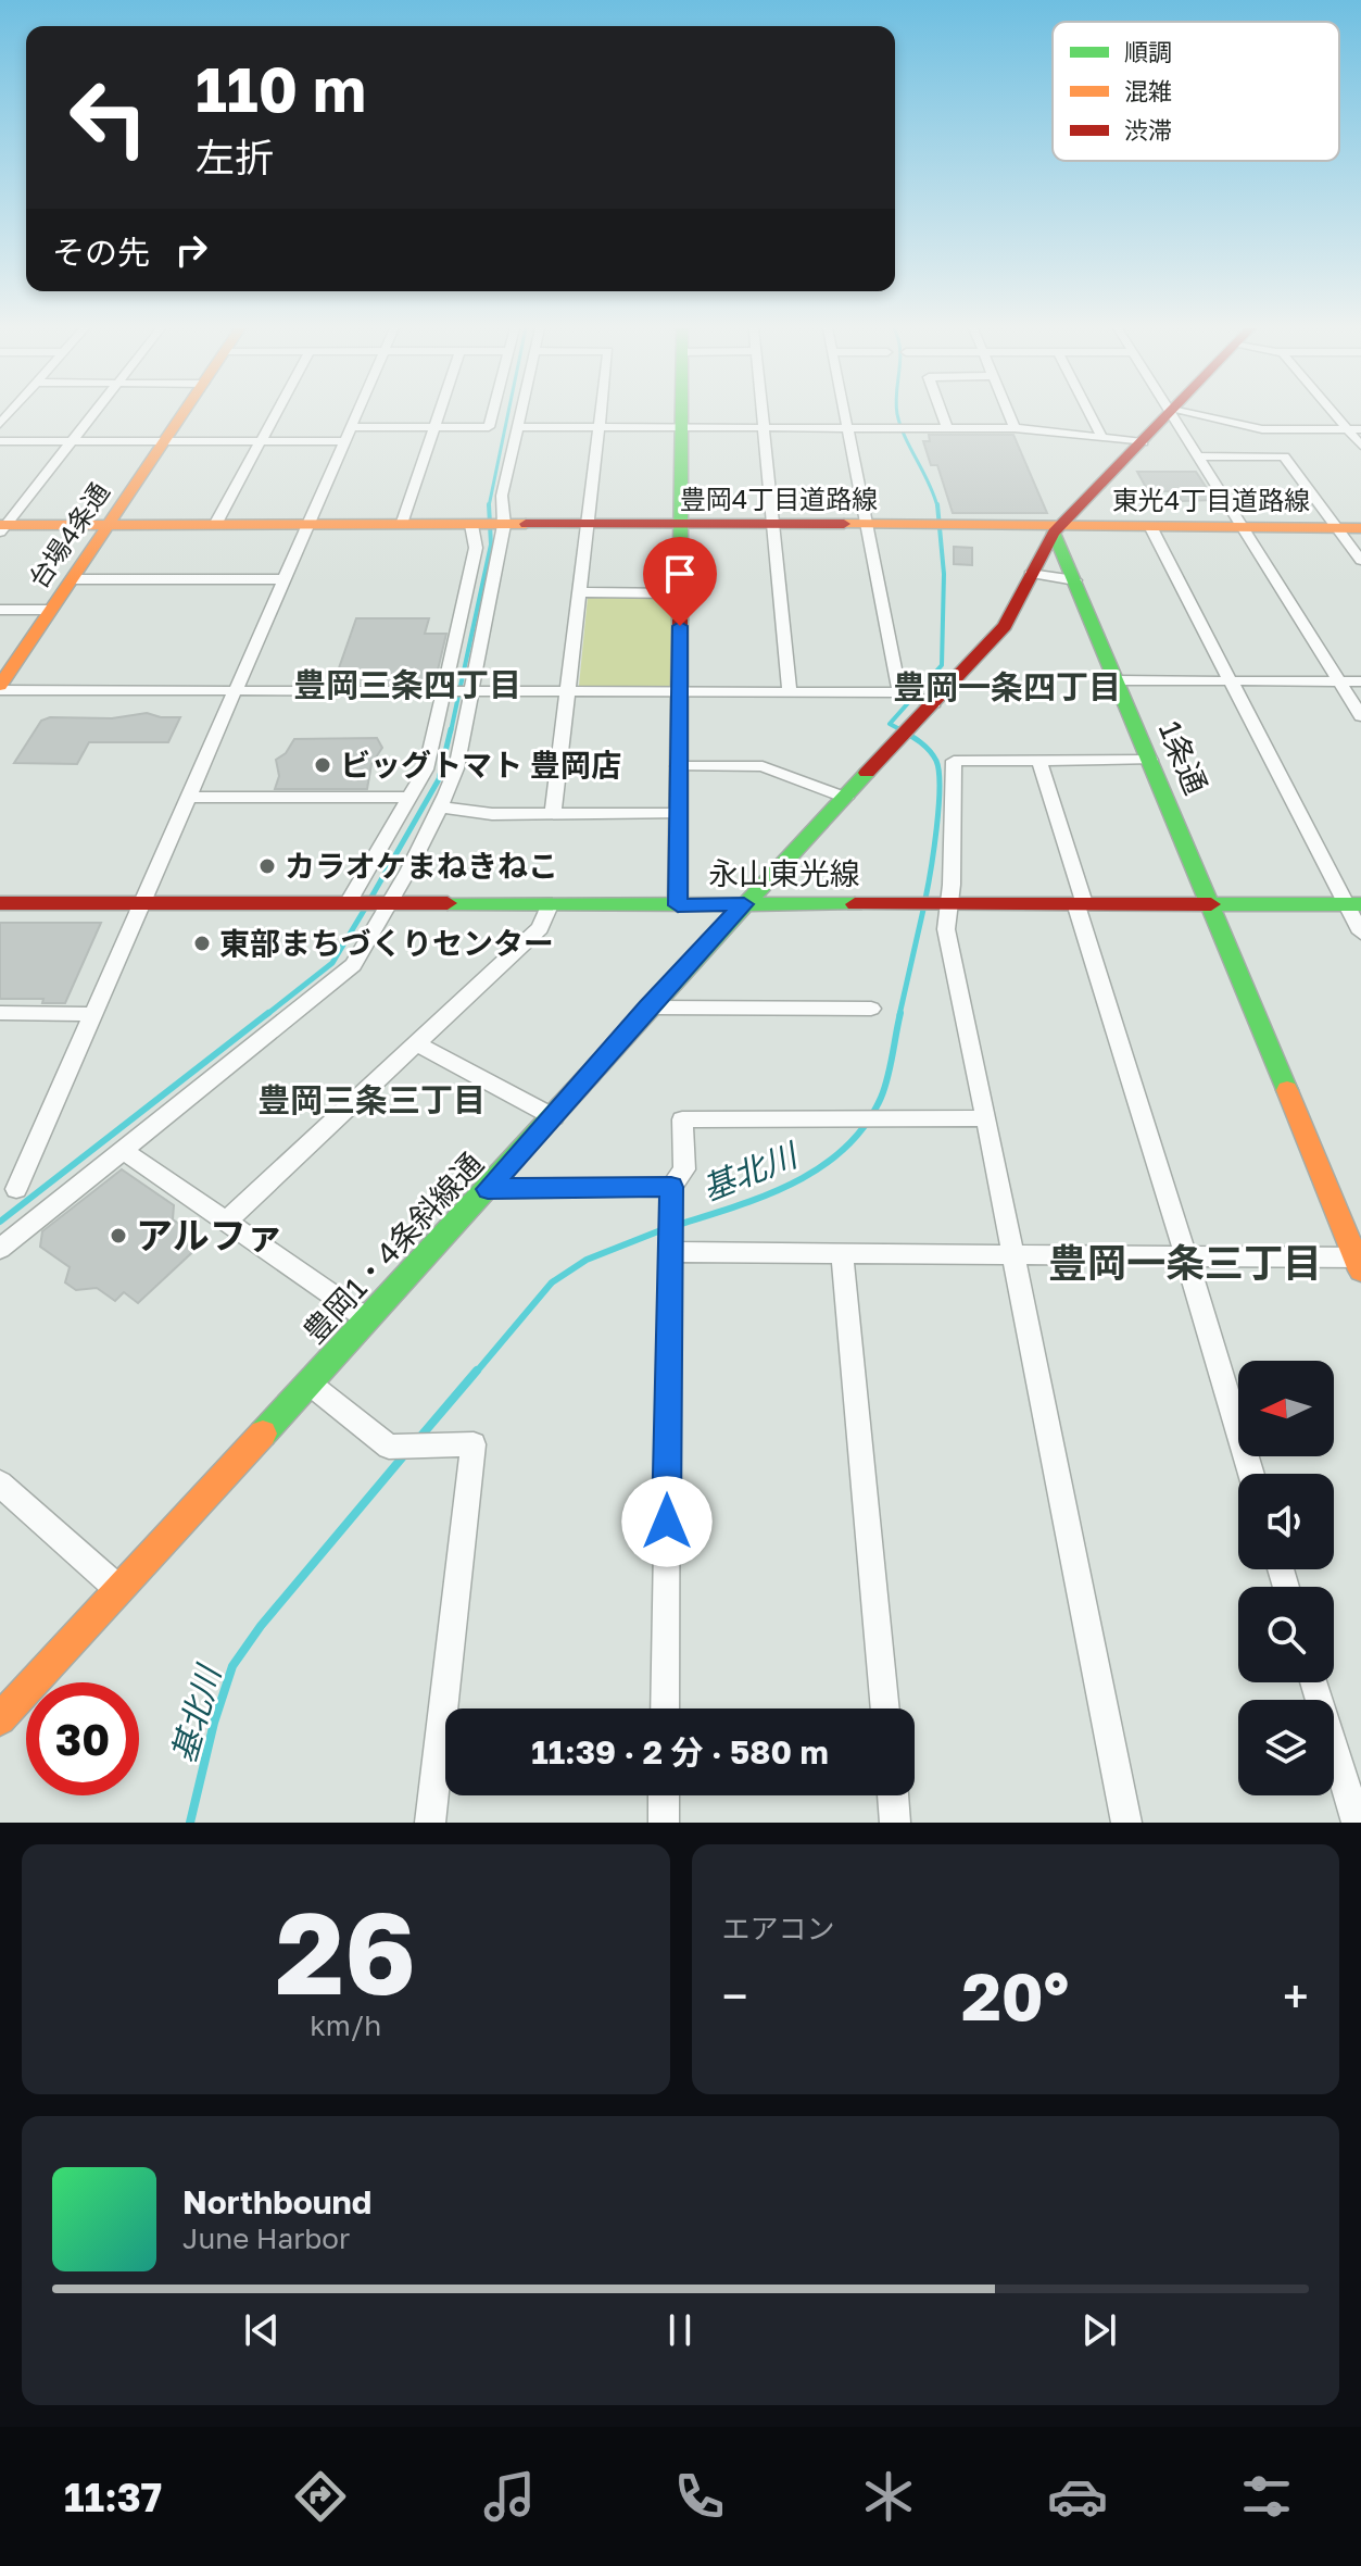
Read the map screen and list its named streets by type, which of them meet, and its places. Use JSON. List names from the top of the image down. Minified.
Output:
{"streets":{"street":["豊岡4丁目道路線","東光4丁目道路線","台場4条通","1条通","永山東光線","豊岡1・4条斜線通"]},"crossings":[["豊岡4丁目道路線","東光4丁目道路線"],["豊岡4丁目道路線","台場4条通"],["豊岡4丁目道路線","1条通"],["豊岡4丁目道路線","豊岡1・4条斜線通"],["東光4丁目道路線","1条通"],["東光4丁目道路線","豊岡1・4条斜線通"],["1条通","永山東光線"],["1条通","豊岡1・4条斜線通"],["永山東光線","豊岡1・4条斜線通"]],"districts":["豊岡三条四丁目","豊岡一条四丁目","豊岡三条三丁目","豊岡一条三丁目"],"water":["基北川"],"places":["ビッグトマト 豊岡店","カラオケまねきねこ","東部まちづくりセンター","アルファ"],"legend":["順調","混雑","渋滞"],"north":"left","page":{"turn":["110 m","左折"],"then":"その先","limit":"30","trip":"11:39 · 2 分 · 580 m","tile":[["26","km/h"],"エアコン"],"heat":["−","20°","+"],"song":["Northbound","June Harbor"],"tabs":"11:37"}}
